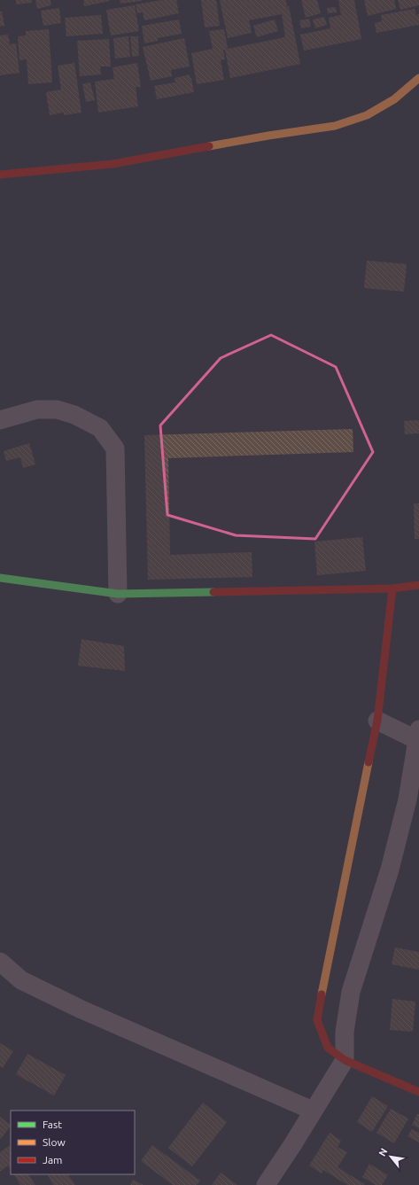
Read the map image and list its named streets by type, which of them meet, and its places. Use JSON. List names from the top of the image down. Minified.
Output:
{"legend":["Fast","Slow","Jam"],"north":"top left"}
